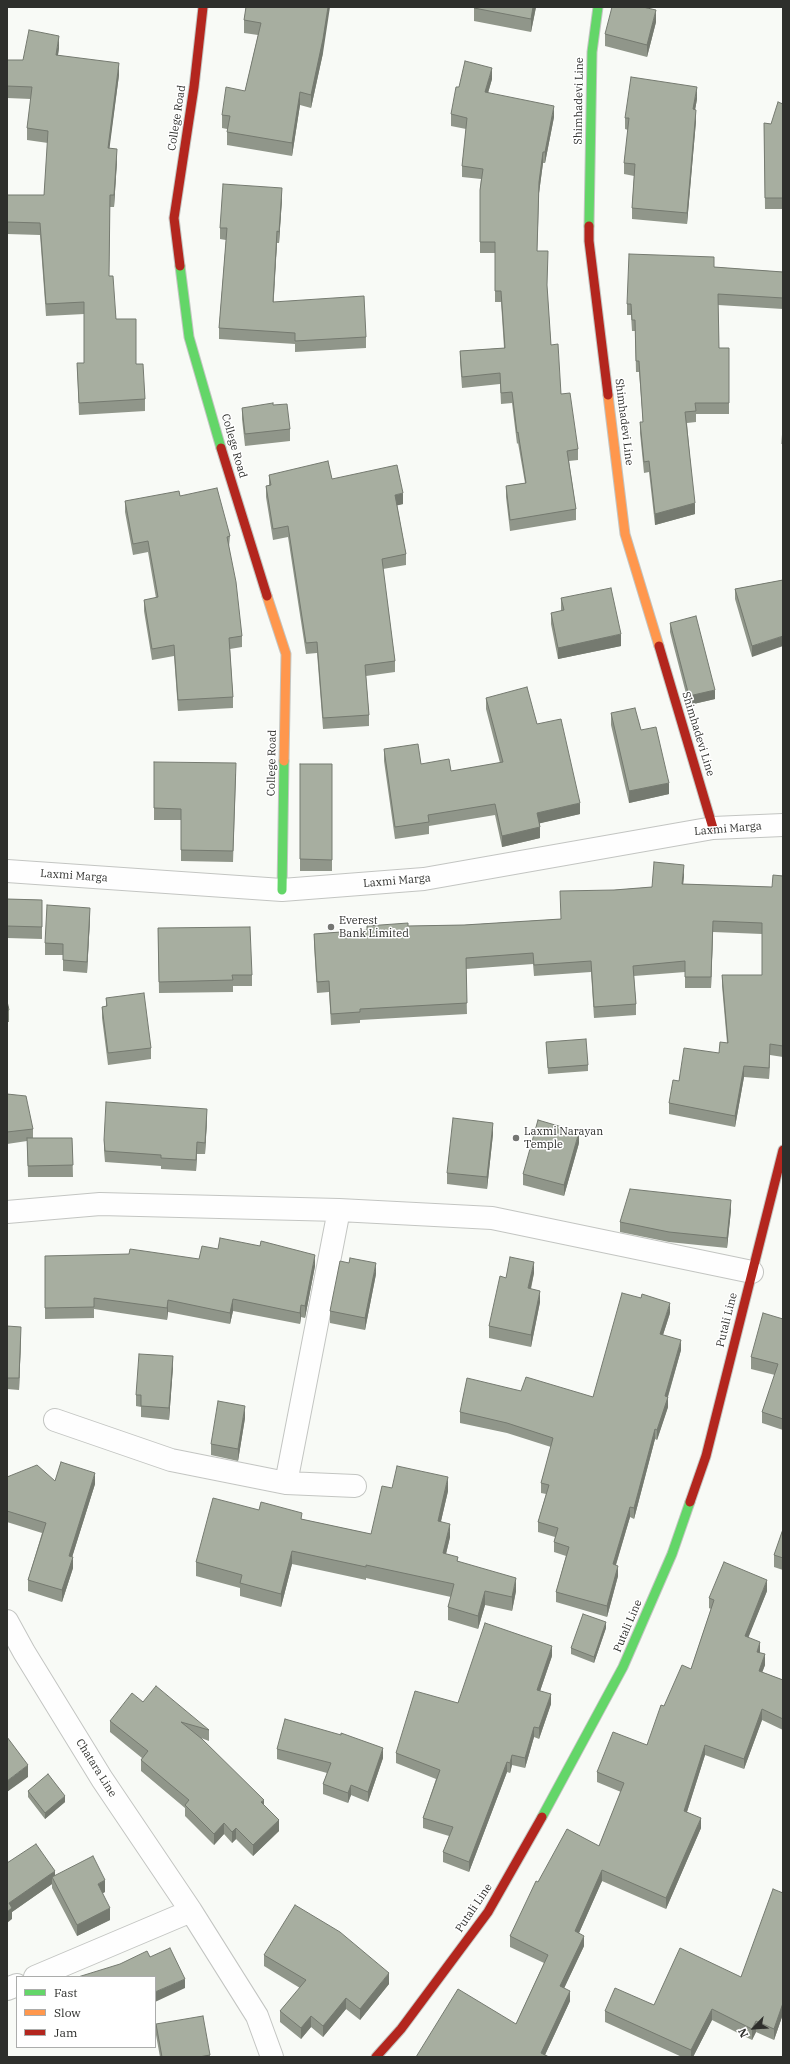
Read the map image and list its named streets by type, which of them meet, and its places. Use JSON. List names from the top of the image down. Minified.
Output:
{"streets":{"street":["Shimhadevi Line","College Road","Laxmi Marga","Putali Line","Chatara Line"]},"crossings":[["Shimhadevi Line","Laxmi Marga"],["College Road","Laxmi Marga"]],"places":["Everest Bank Limited","Laxmi Narayan Temple"],"legend":["Fast","Slow","Jam"],"north":"bottom left"}
